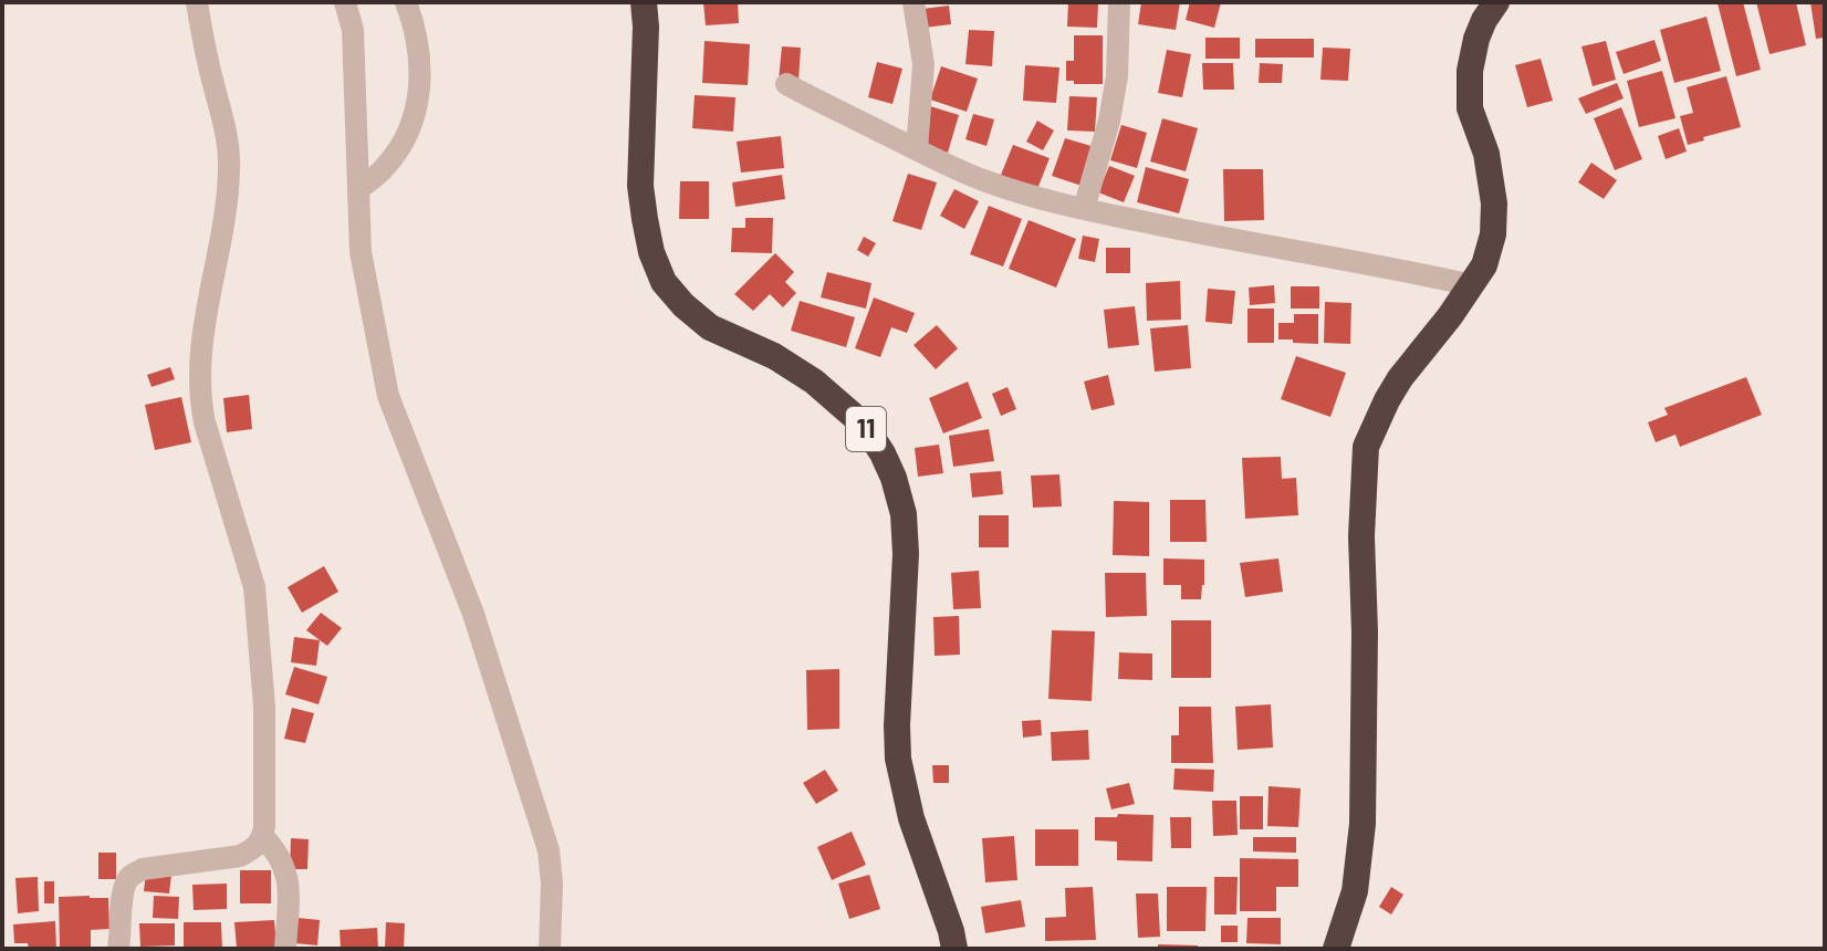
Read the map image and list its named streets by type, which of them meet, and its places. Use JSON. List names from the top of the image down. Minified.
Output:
{"streets":{"highway":["11"]}}
